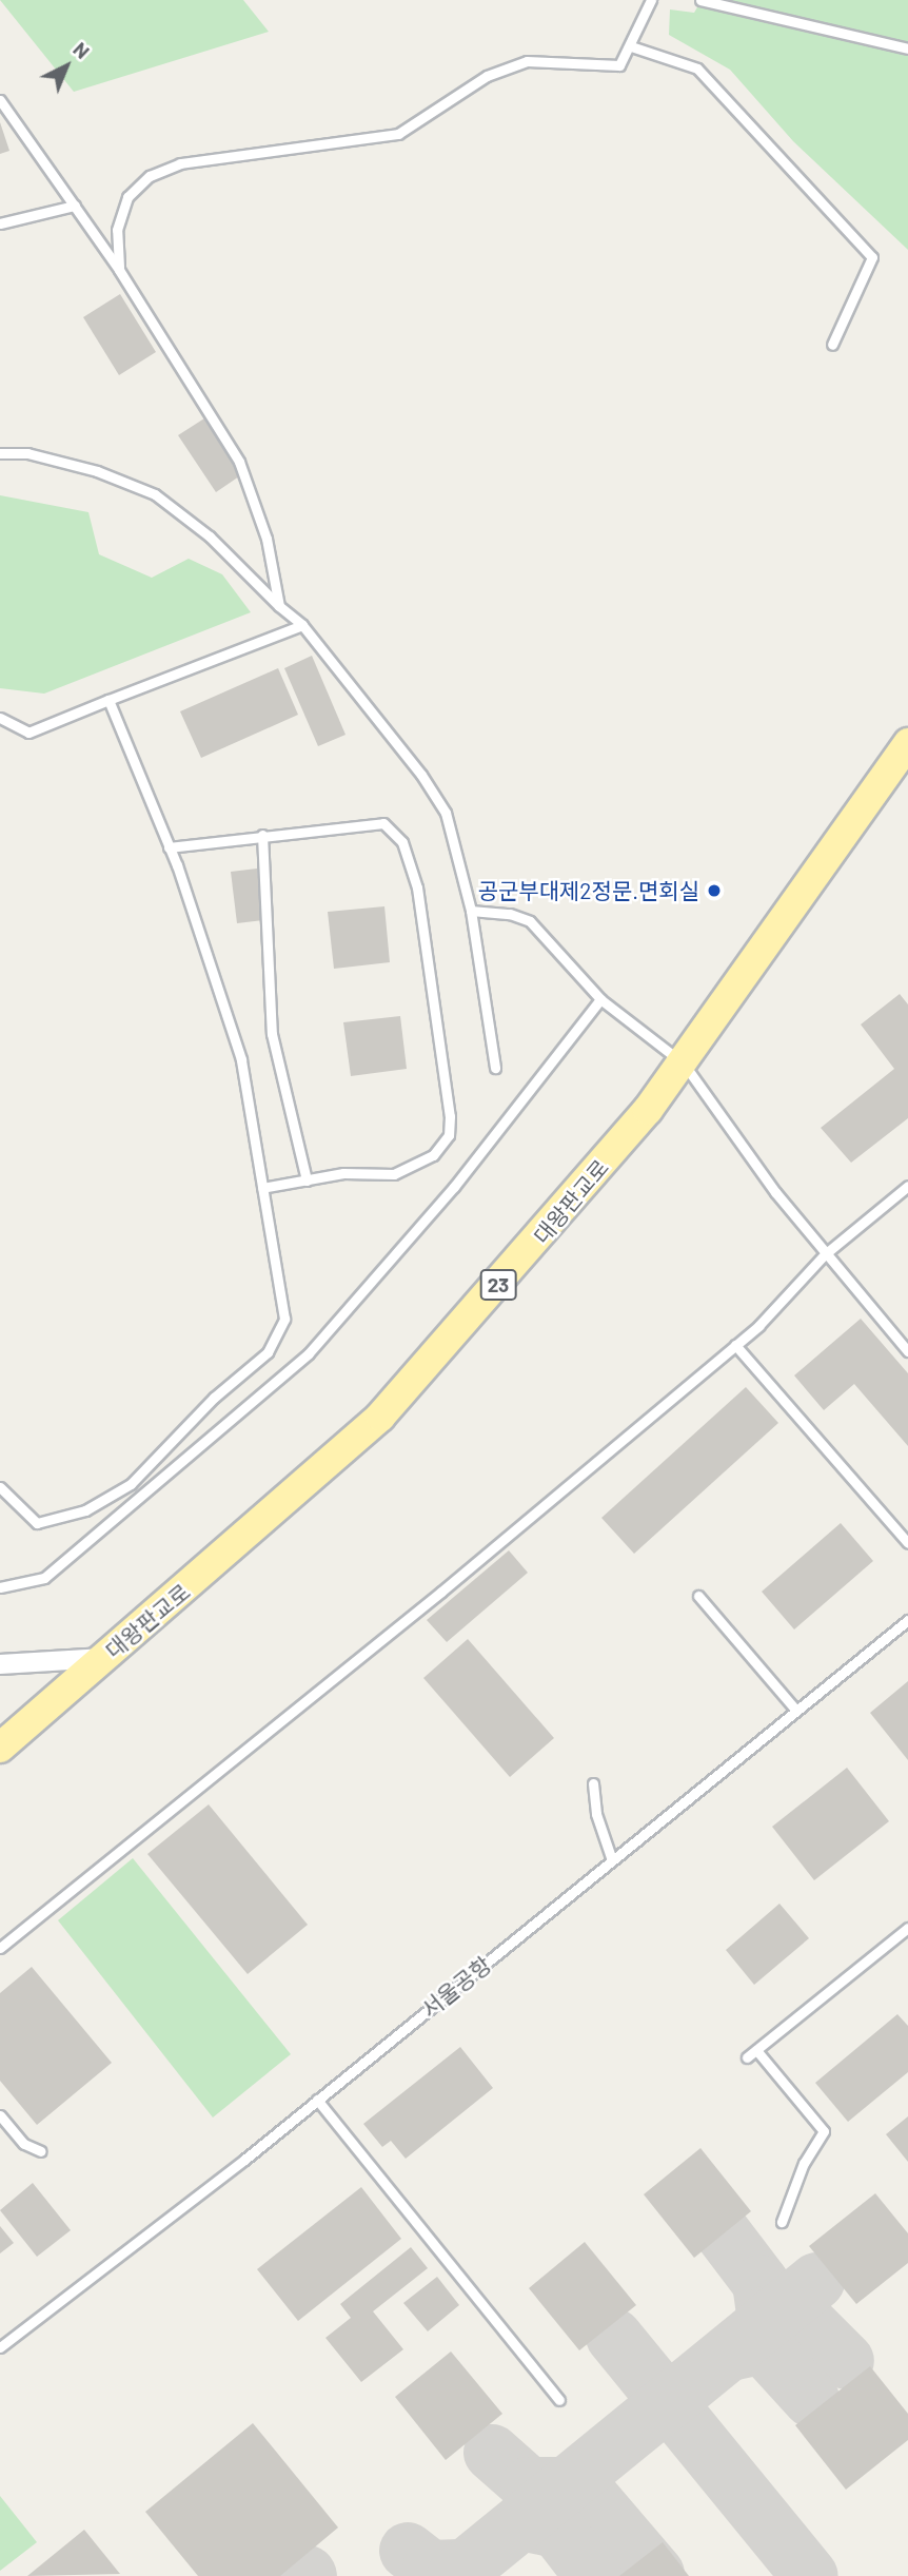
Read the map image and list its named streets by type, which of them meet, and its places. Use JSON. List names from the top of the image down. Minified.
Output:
{"streets":{"main road":["대왕판교로","23"],"lane":["서울공항"]},"places":["공군부대제2정문.면회실"],"north":"top right"}
